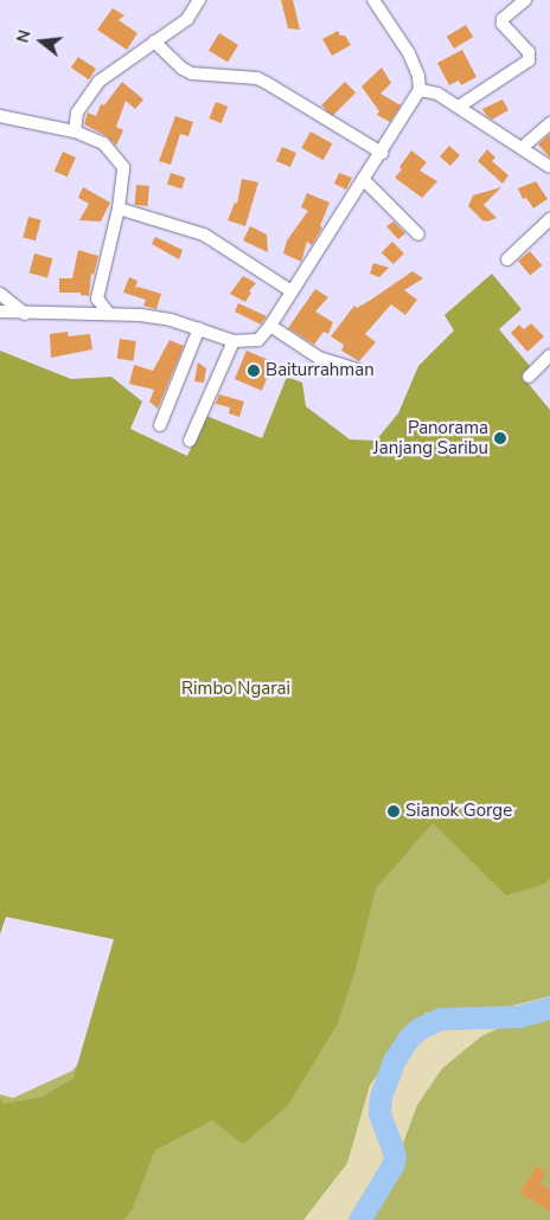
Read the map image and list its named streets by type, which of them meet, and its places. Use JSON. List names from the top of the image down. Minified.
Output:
{"parks":["Rimbo Ngarai"],"places":["Baiturrahman","Panorama Janjang Saribu","Sianok Gorge"],"north":"left"}
